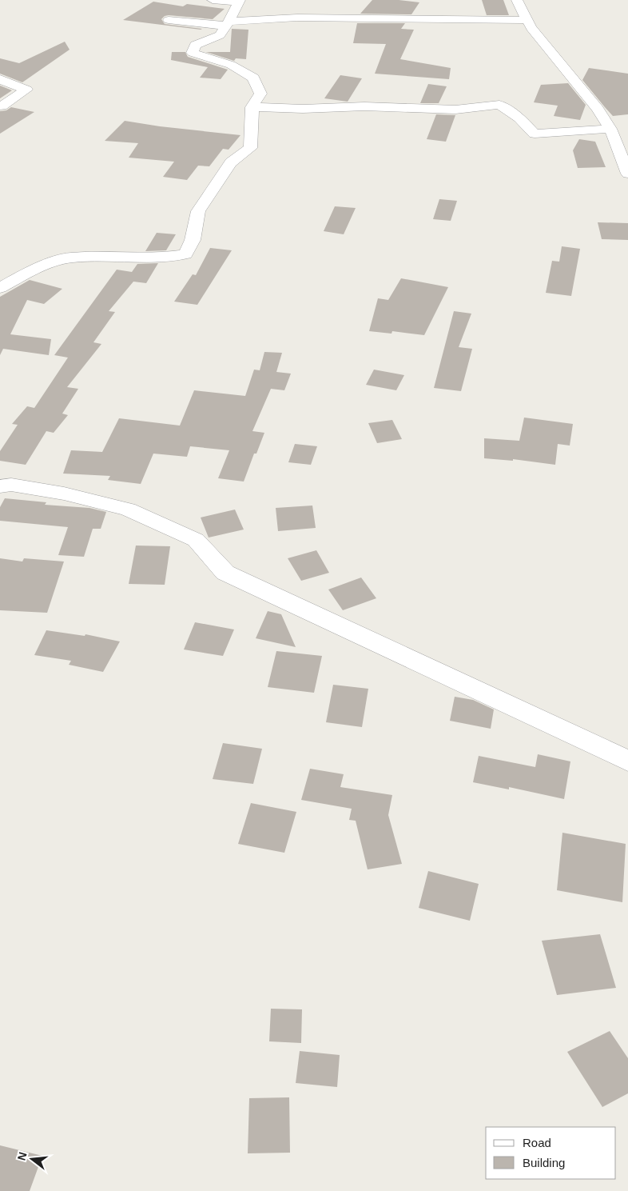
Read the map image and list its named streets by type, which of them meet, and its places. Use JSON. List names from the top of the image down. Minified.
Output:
{"legend":["Road","Building"],"north":"left"}
